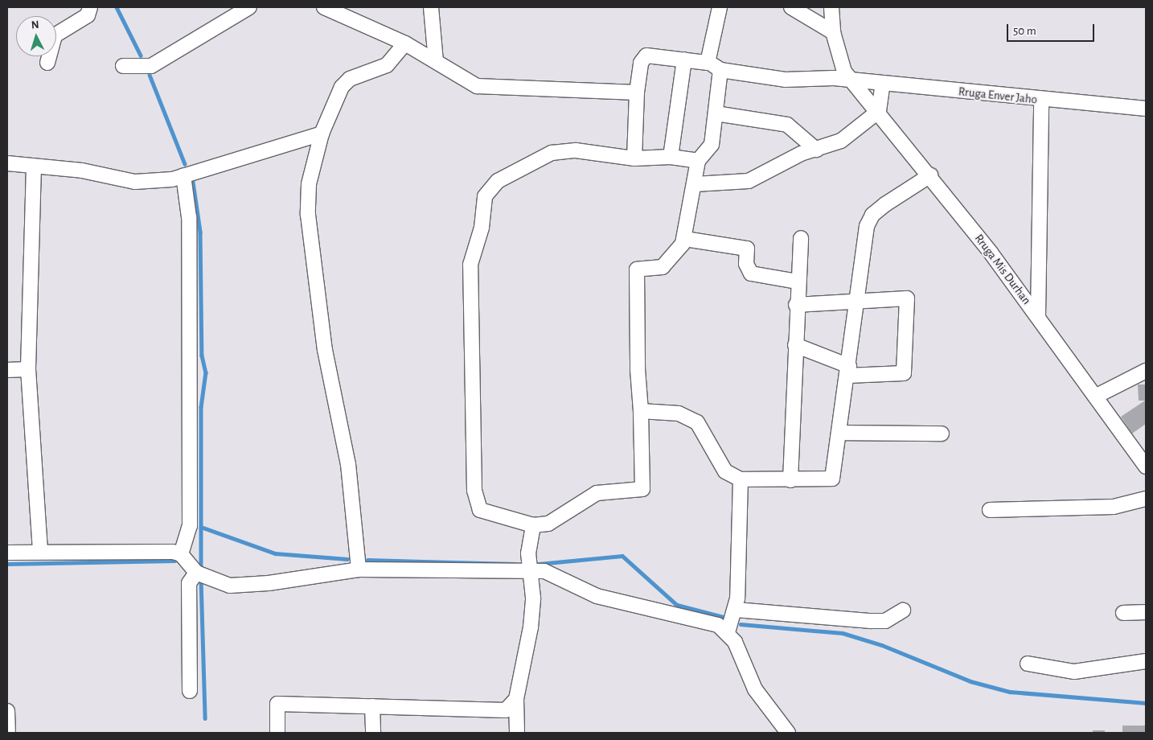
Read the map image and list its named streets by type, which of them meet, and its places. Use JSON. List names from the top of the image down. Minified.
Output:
{"streets":{"street":["Rruga Enver Jaho","Rruga Mis Durhan"]},"crossings":[["Rruga Enver Jaho","Rruga Mis Durhan"]],"scale_bar":"50 m","north":"top"}
